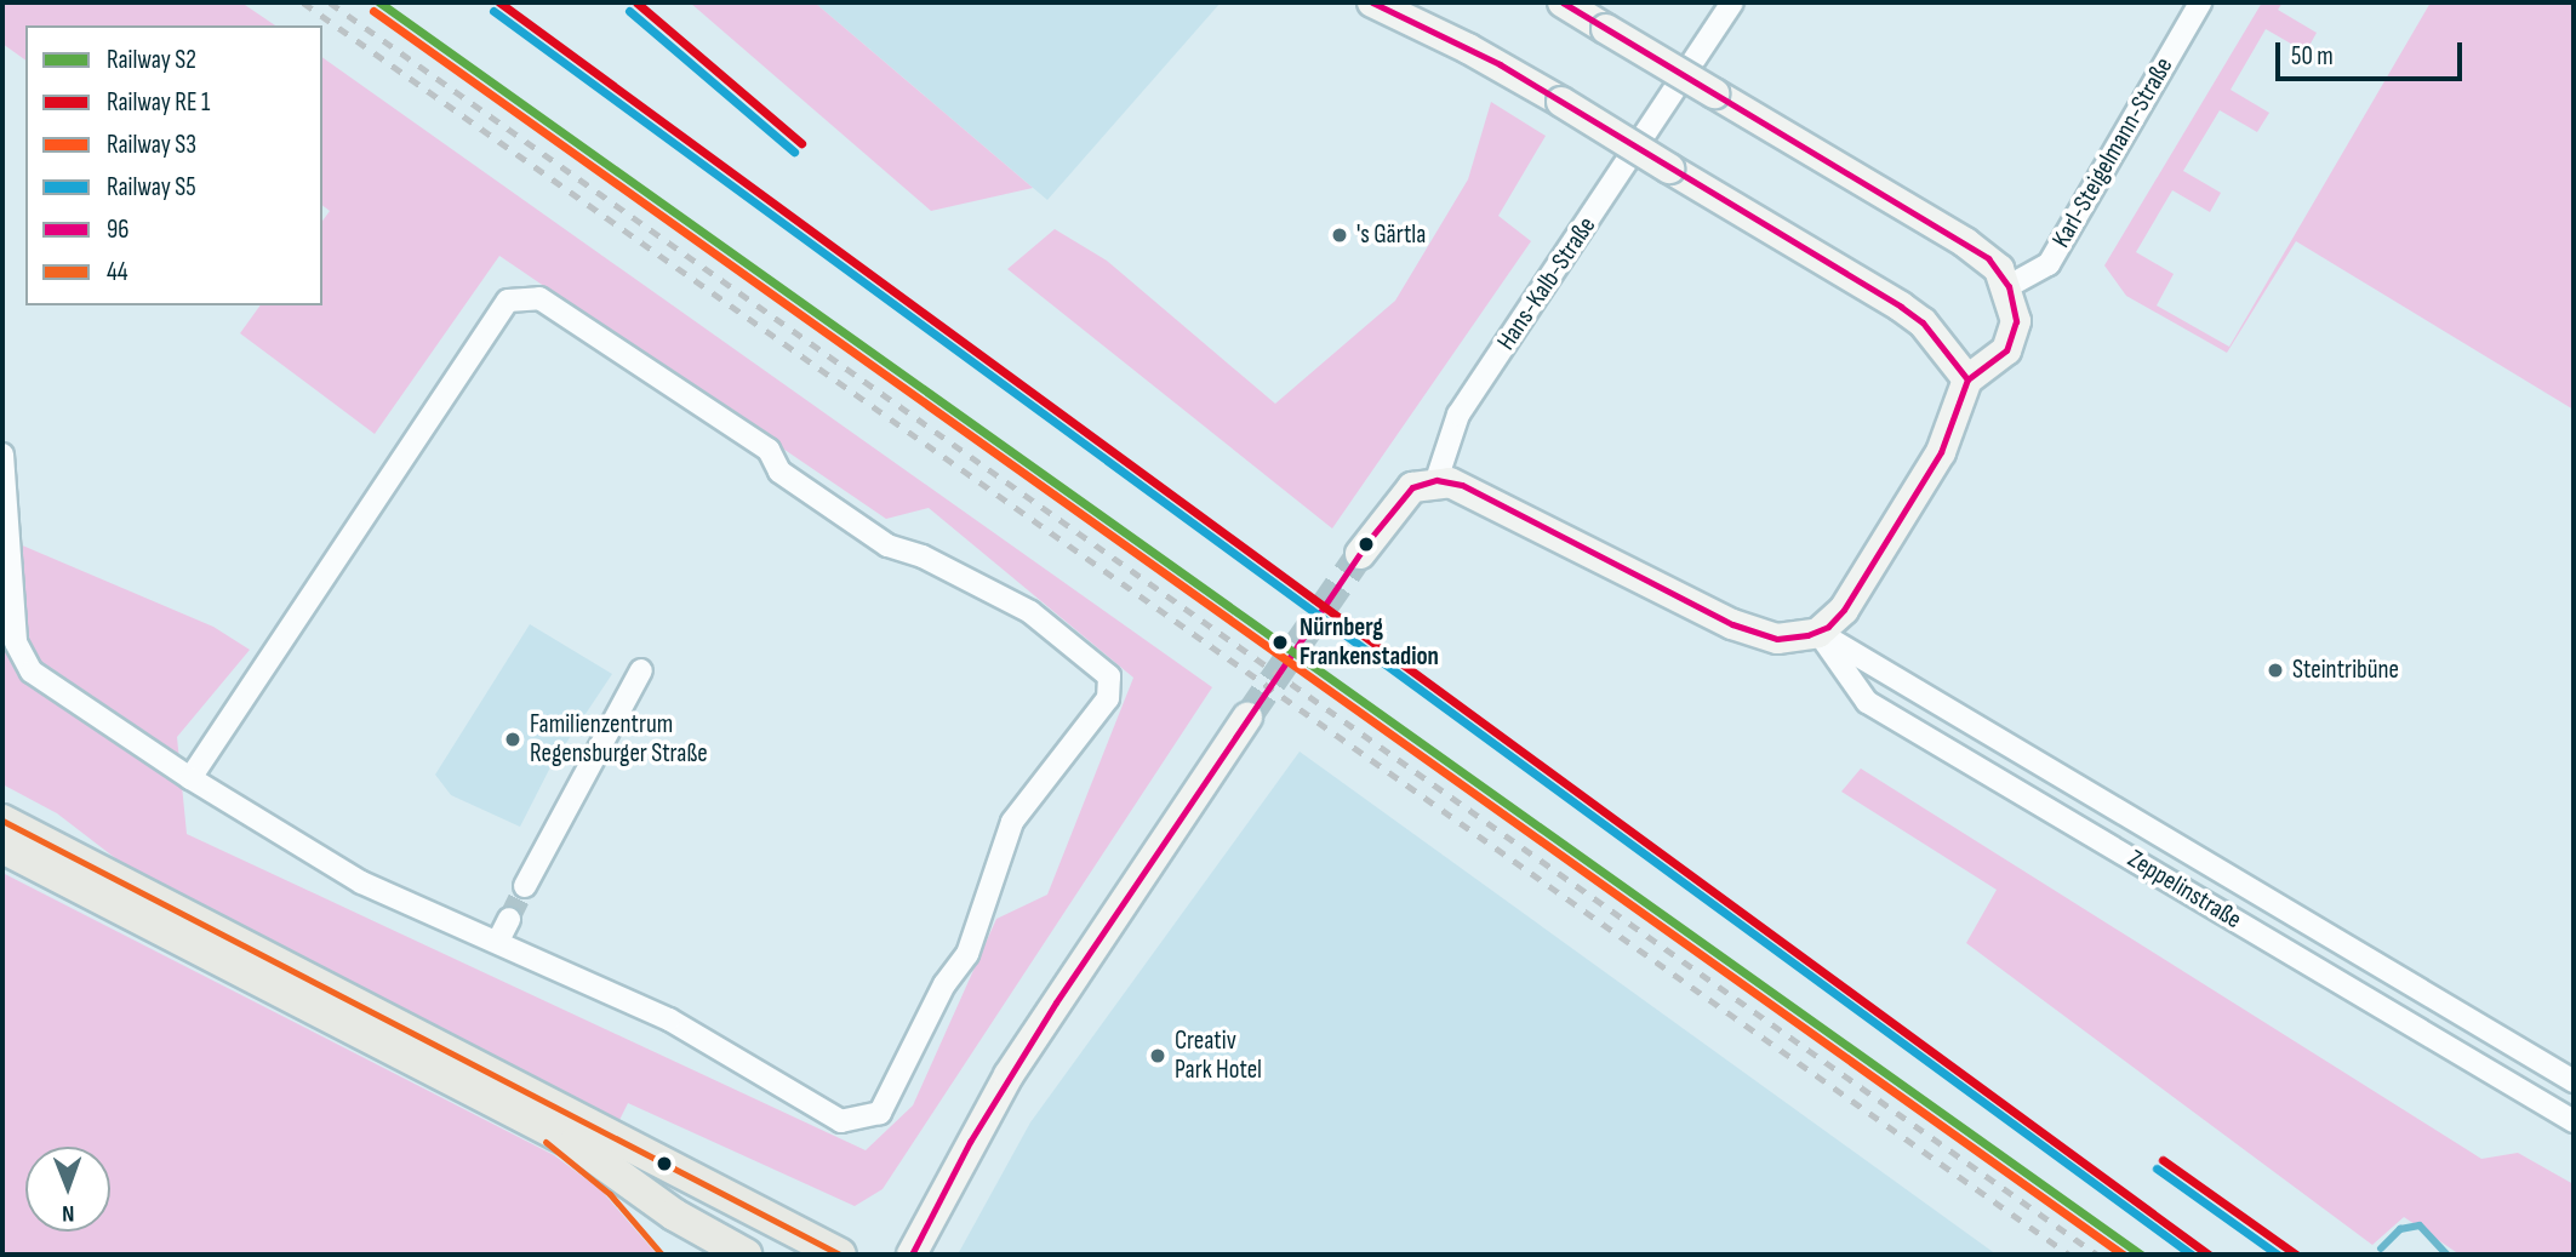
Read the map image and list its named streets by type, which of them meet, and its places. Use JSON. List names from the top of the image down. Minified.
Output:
{"streets":{"street":["Karl-Steigelmann-Straße","Hans-Kalb-Straße","Zeppelinstraße"]},"places":["'s Gärtla","Nürnberg Frankenstadion","Steintribüne","Familienzentrum Regensburger Straße","Creativ Park Hotel"],"lines":["rail line S2","transit line 96","rail line S3","rail line S5","transit line 44"],"legend":["Railway S2","Railway RE 1","Railway S3","Railway S5","96","44"],"scale_bar":"50 m","north":"bottom"}
